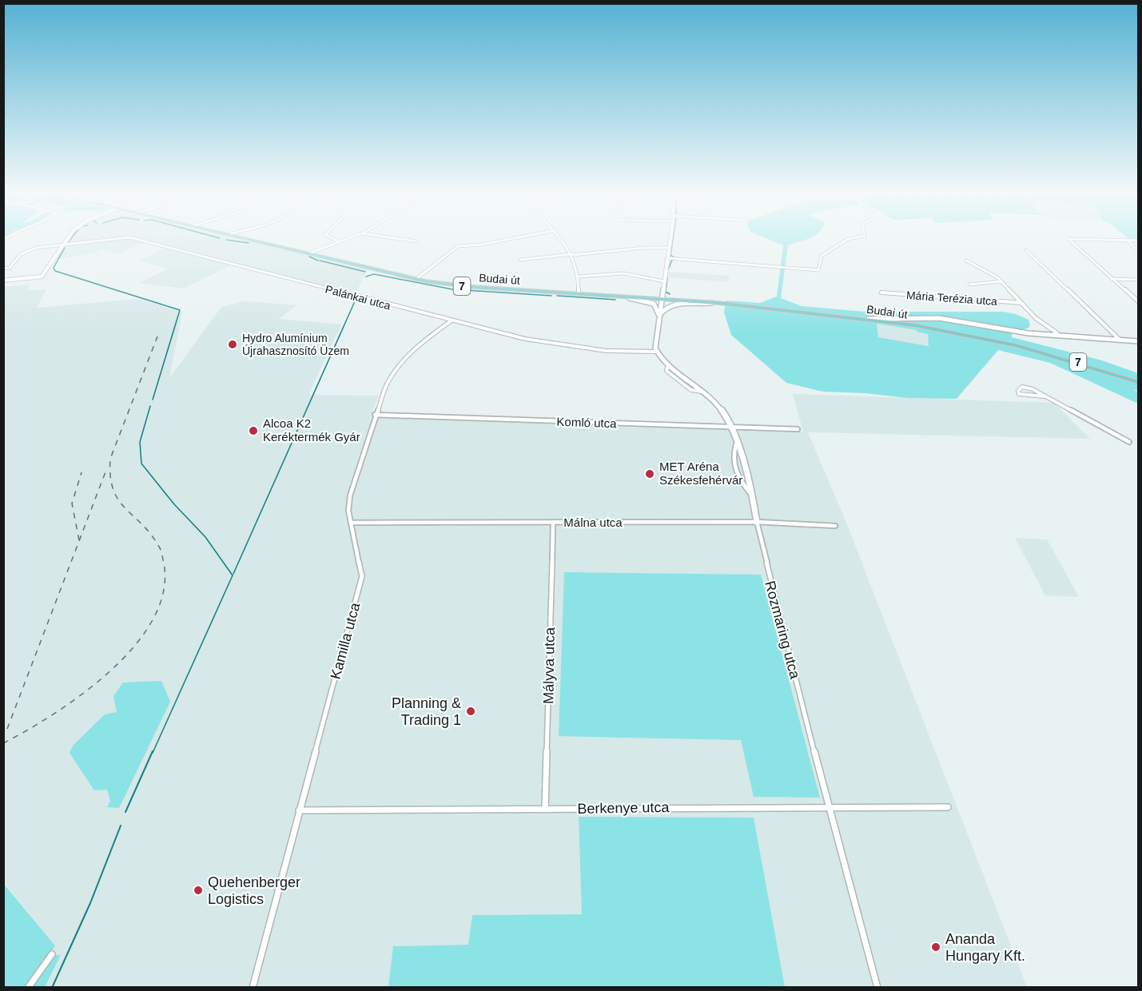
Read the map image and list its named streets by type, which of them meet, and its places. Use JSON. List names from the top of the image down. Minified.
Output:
{"streets":{"main road":["Budai út","7"],"street":["Palánkai utca","Mária Terézia utca","Komló utca","Málna utca","Rozmaring utca","Kamilla utca","Mályva utca","Berkenye utca"]},"crossings":[["Budai út","7"],["Palánkai utca","Rozmaring utca"],["Palánkai utca","Kamilla utca"],["Komló utca","Rozmaring utca"],["Komló utca","Kamilla utca"],["Málna utca","Rozmaring utca"],["Málna utca","Kamilla utca"],["Málna utca","Mályva utca"],["Rozmaring utca","Berkenye utca"],["Kamilla utca","Berkenye utca"],["Mályva utca","Berkenye utca"]],"places":["Hydro Alumínium Újrahasznosító Üzem","Alcoa K2 Keréktermék Gyár","MET Aréna Székesfehérvár","Planning & Trading 1","Quehenberger Logistics","Ananda Hungary Kft."]}
